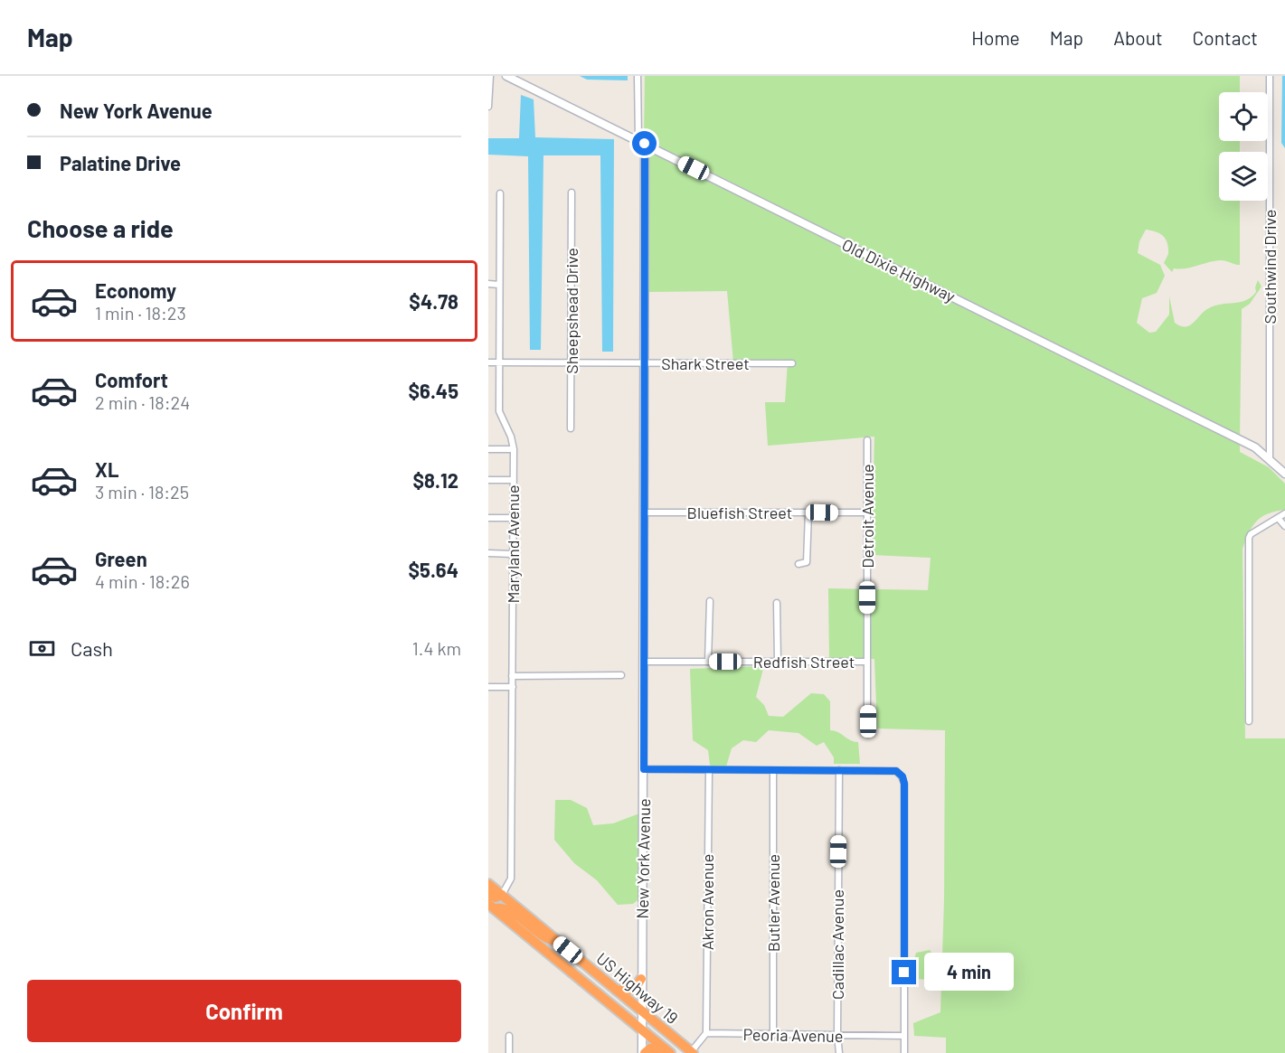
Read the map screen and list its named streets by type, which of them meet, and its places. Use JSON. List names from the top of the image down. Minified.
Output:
{"streets":{"highway":["US Highway 19"],"street":["Southwind Drive","Old Dixie Highway","Sheepshead Drive","Shark Street","Bluefish Street","Detroit Avenue","Maryland Avenue","Redfish Street","New York Avenue","Akron Avenue","Butler Avenue","Cadillac Avenue","Peoria Avenue"]},"crossings":[["Southwind Drive","Old Dixie Highway"],["Old Dixie Highway","New York Avenue"],["Sheepshead Drive","Shark Street"],["Shark Street","Maryland Avenue"],["Shark Street","New York Avenue"],["Bluefish Street","Detroit Avenue"],["Bluefish Street","New York Avenue"],["Detroit Avenue","Redfish Street"],["Maryland Avenue","US Highway 19"],["Redfish Street","New York Avenue"],["New York Avenue","US Highway 19"],["Akron Avenue","Peoria Avenue"],["Butler Avenue","Peoria Avenue"],["Cadillac Avenue","Peoria Avenue"]],"page":{"header":"Map","nav":["Home","Map","About","Contact"],"banner":["New York Avenue","Palatine Drive"],"heading":"Choose a ride","list":[{"name":"Economy","note":"1 min · 18:23","value":"$4.78"},{"name":"Comfort","note":"2 min · 18:24","value":"$6.45"},{"name":"XL","note":"3 min · 18:25","value":"$8.12"},{"name":"Green","note":"4 min · 18:26","value":"$5.64"}],"pay":["Cash","1.4 km"],"bubble":"4 min","buttons":"Confirm"}}
